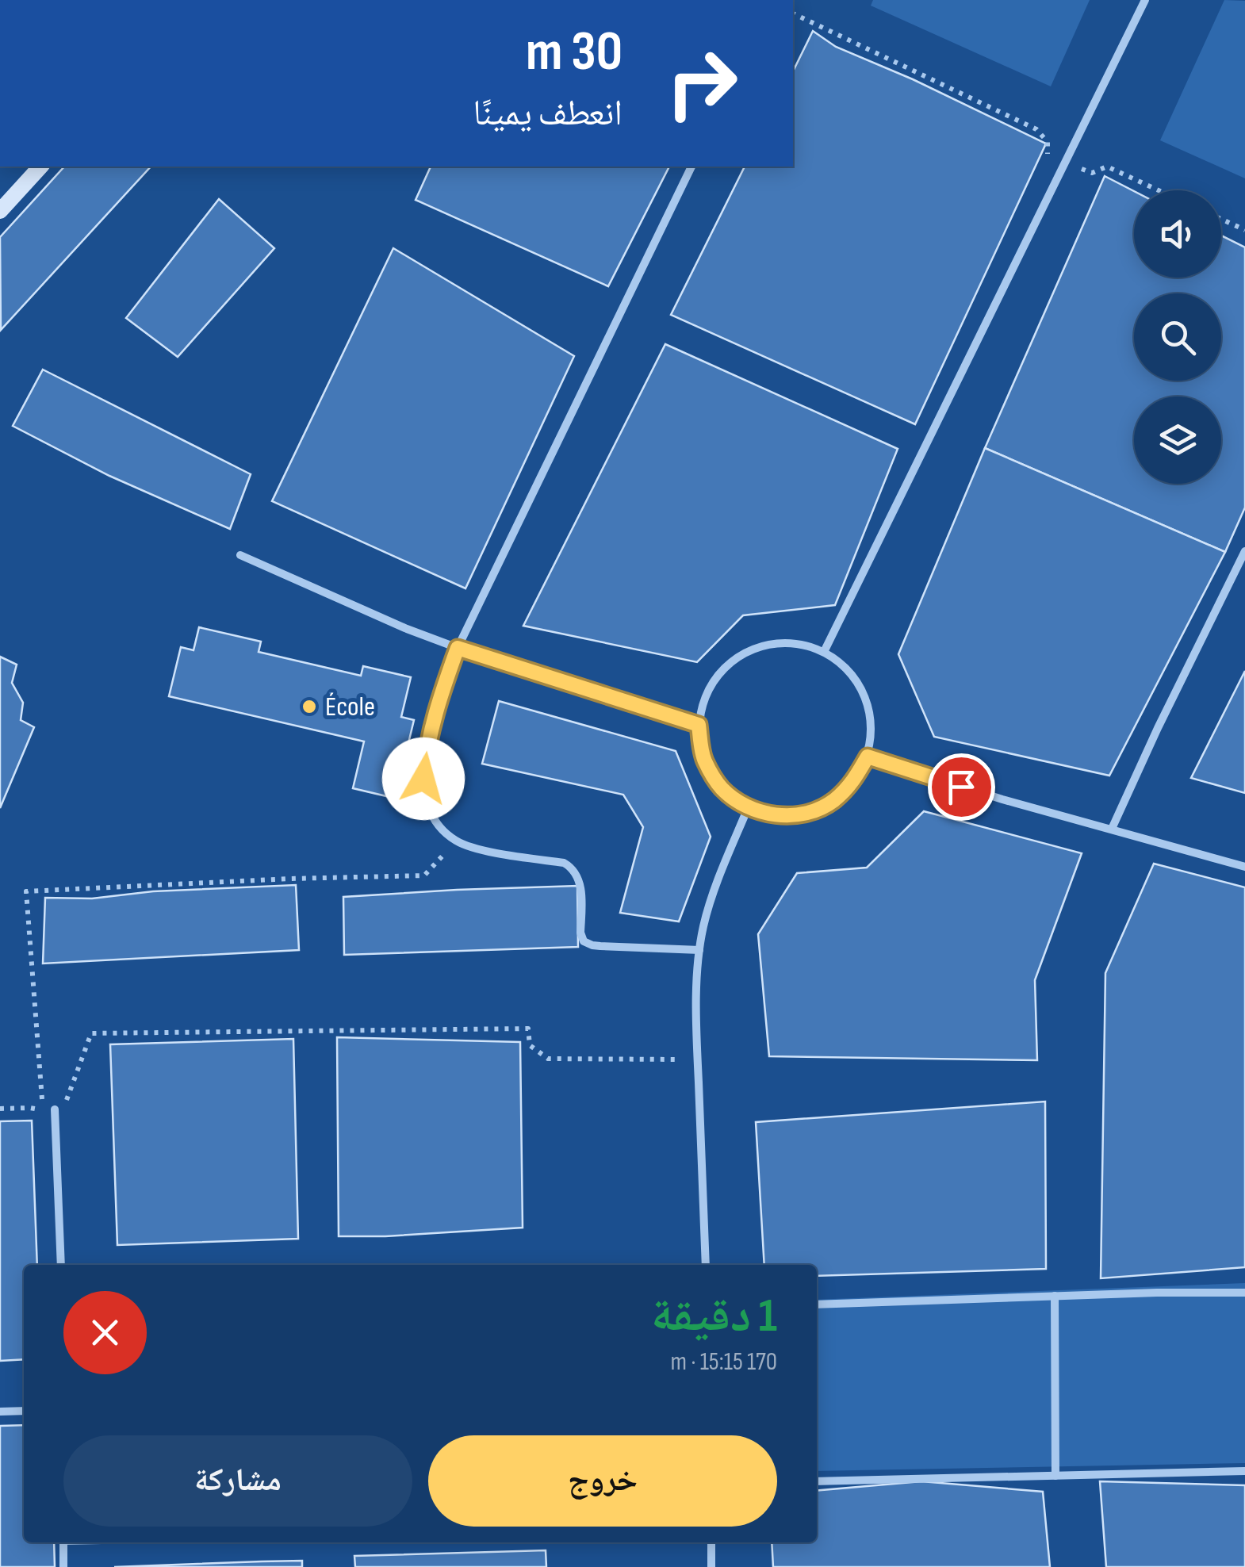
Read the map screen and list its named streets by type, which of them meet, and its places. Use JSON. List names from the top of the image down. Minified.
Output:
{"places":["École"],"page":{"turn":["30 m","انعطف يمينًا"],"heading":["1 دقيقة","170 m · 15:15"],"buttons":["خروج","مشاركة"]}}
